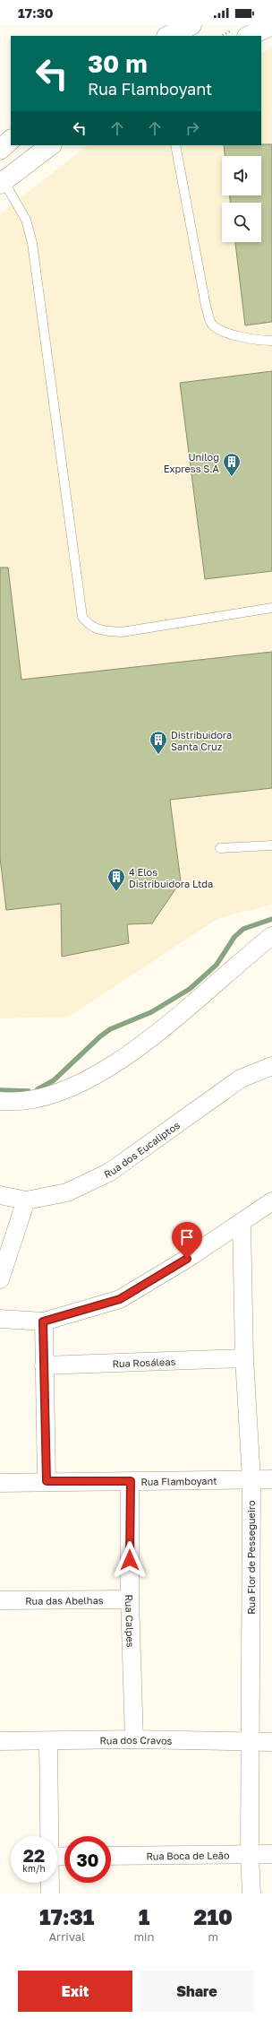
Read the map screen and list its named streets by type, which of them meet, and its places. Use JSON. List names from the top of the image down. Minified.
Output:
{"streets":{"street":["Rua dos Eucaliptos","Rua Rosáleas","Rua Flamboyant","Rua Flor de Pessegueiro","Rua das Abelhas","Rua Calpes","Rua dos Cravos","Rua Boca de Leão"]},"crossings":[["Rua Rosáleas","Rua Flor de Pessegueiro"],["Rua Flamboyant","Rua Flor de Pessegueiro"],["Rua Flamboyant","Rua Calpes"],["Rua Flor de Pessegueiro","Rua dos Cravos"],["Rua Flor de Pessegueiro","Rua Boca de Leão"],["Rua das Abelhas","Rua Calpes"],["Rua Calpes","Rua dos Cravos"]],"places":{"building":["Unilog Express S.A","Distribuidora Santa Cruz","4 Elos Distribuidora Ltda"]},"page":{"status":"17:30","turn":["30 m","Rua Flamboyant"],"speed":"22 km/h","limit":"30","eta":["17:31","Arrival","1","min","210","m"],"buttons":["Exit","Share"]}}
